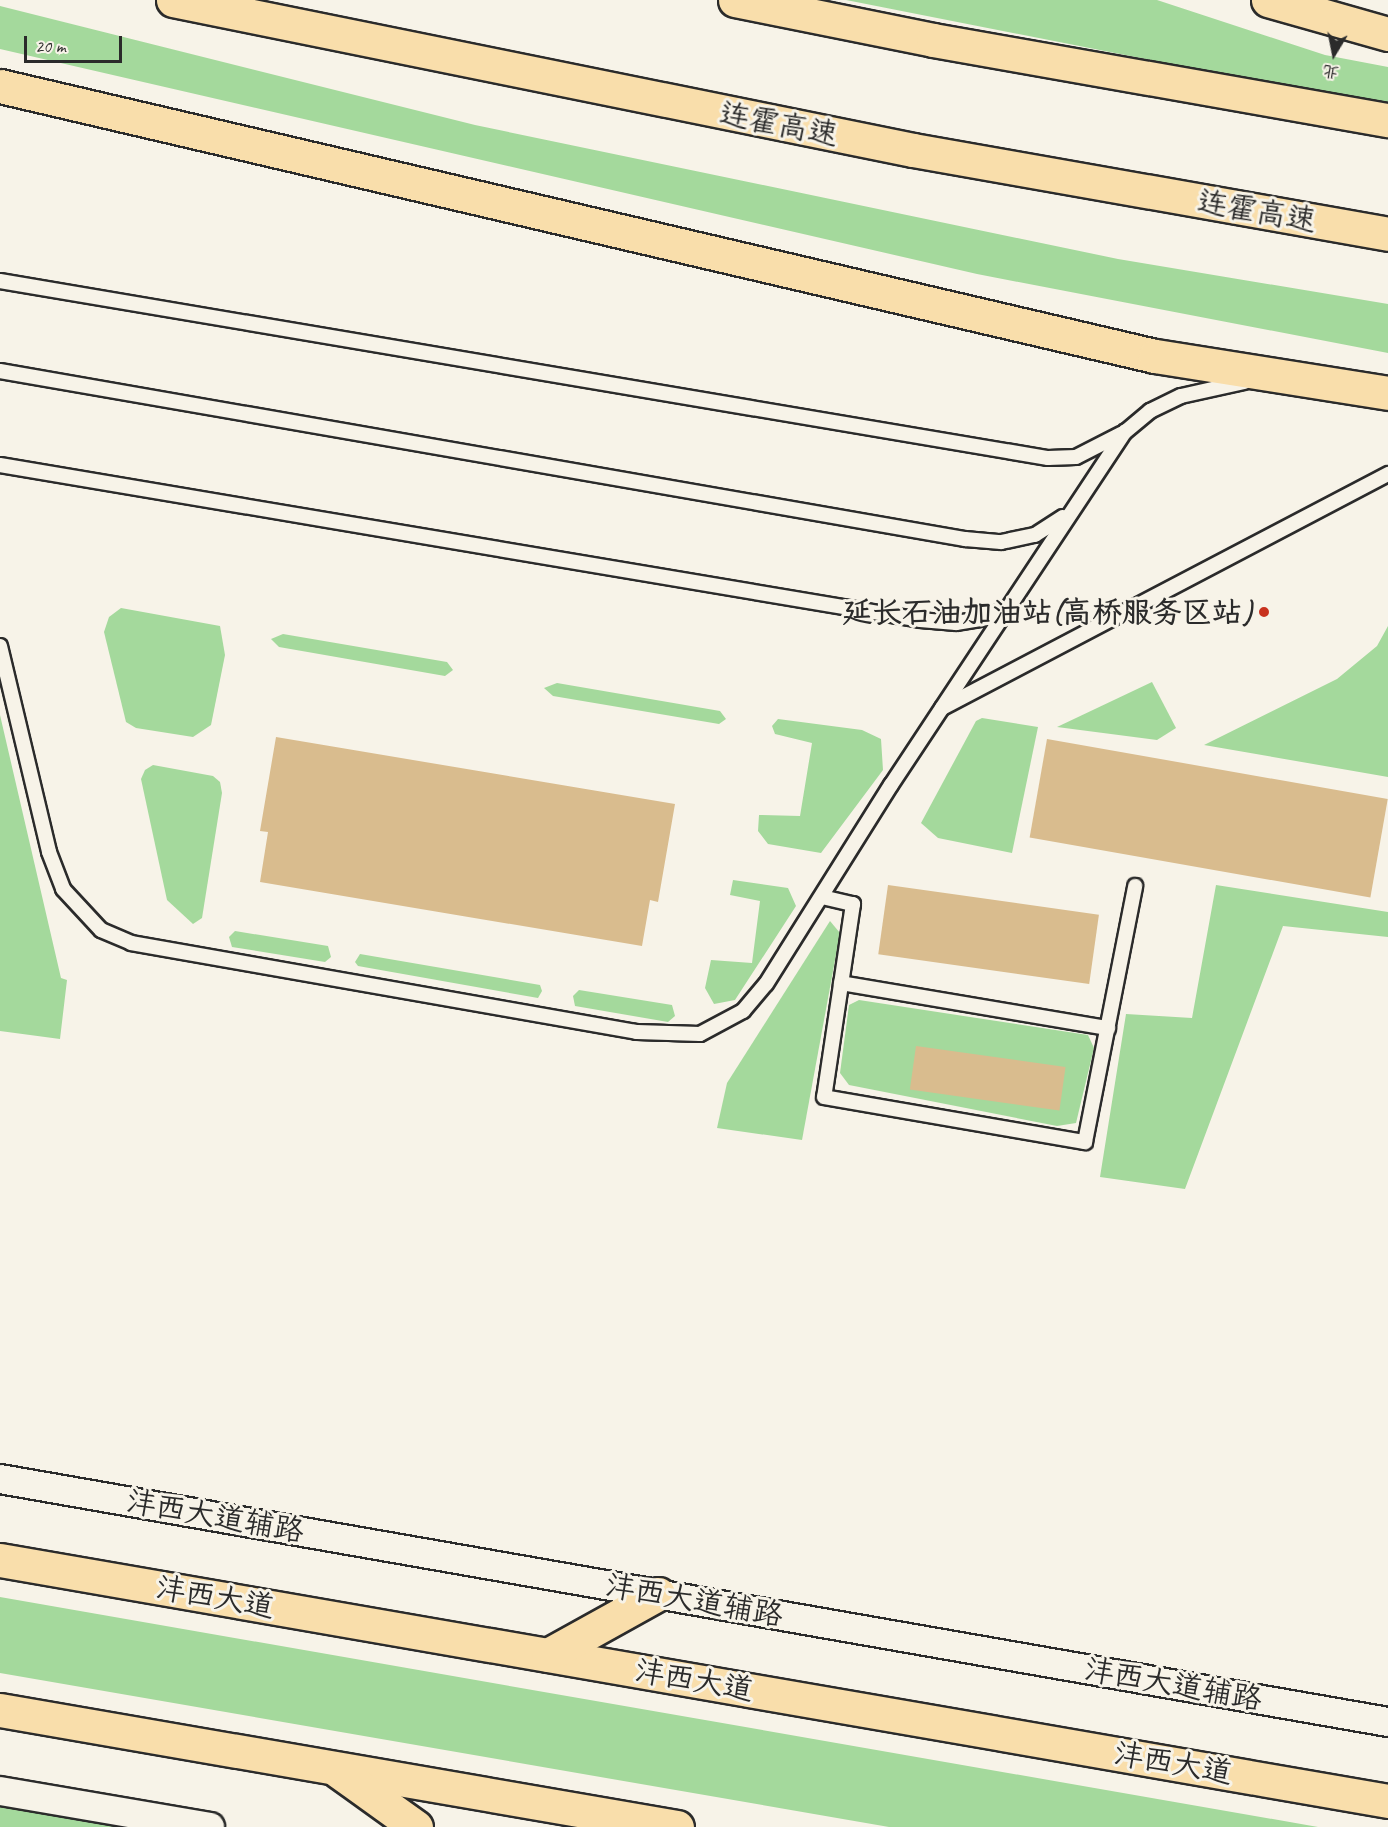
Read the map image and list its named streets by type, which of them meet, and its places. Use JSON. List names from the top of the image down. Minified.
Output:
{"streets":{"main road":["连霍高速","沣西大道"],"street":["沣西大道辅路"]},"places":["延长石油加油站(高桥服务区站)"],"scale_bar":"20 m","north":"bottom"}
